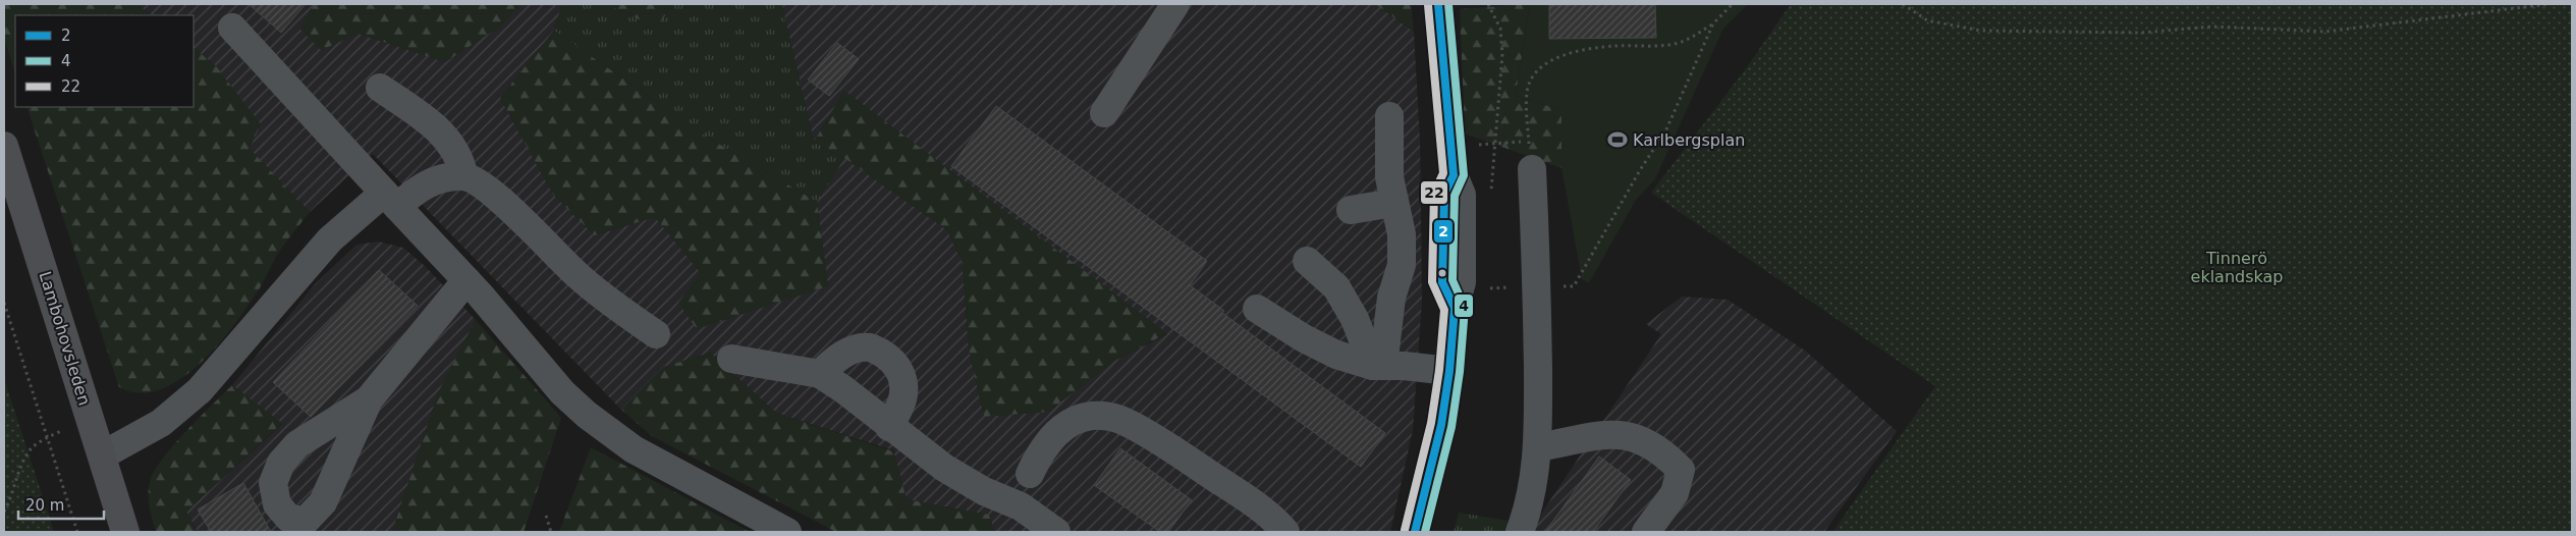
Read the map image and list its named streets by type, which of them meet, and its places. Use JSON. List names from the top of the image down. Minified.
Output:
{"streets":{"main road":["Lambohovsleden"]},"parks":["Tinnerö eklandskap"],"places":{"sports":["Karlbergsplan"]},"lines":["transit line 2","transit line 4","transit line 22"],"legend":["2","4","22"],"scale_bar":"20 m"}
